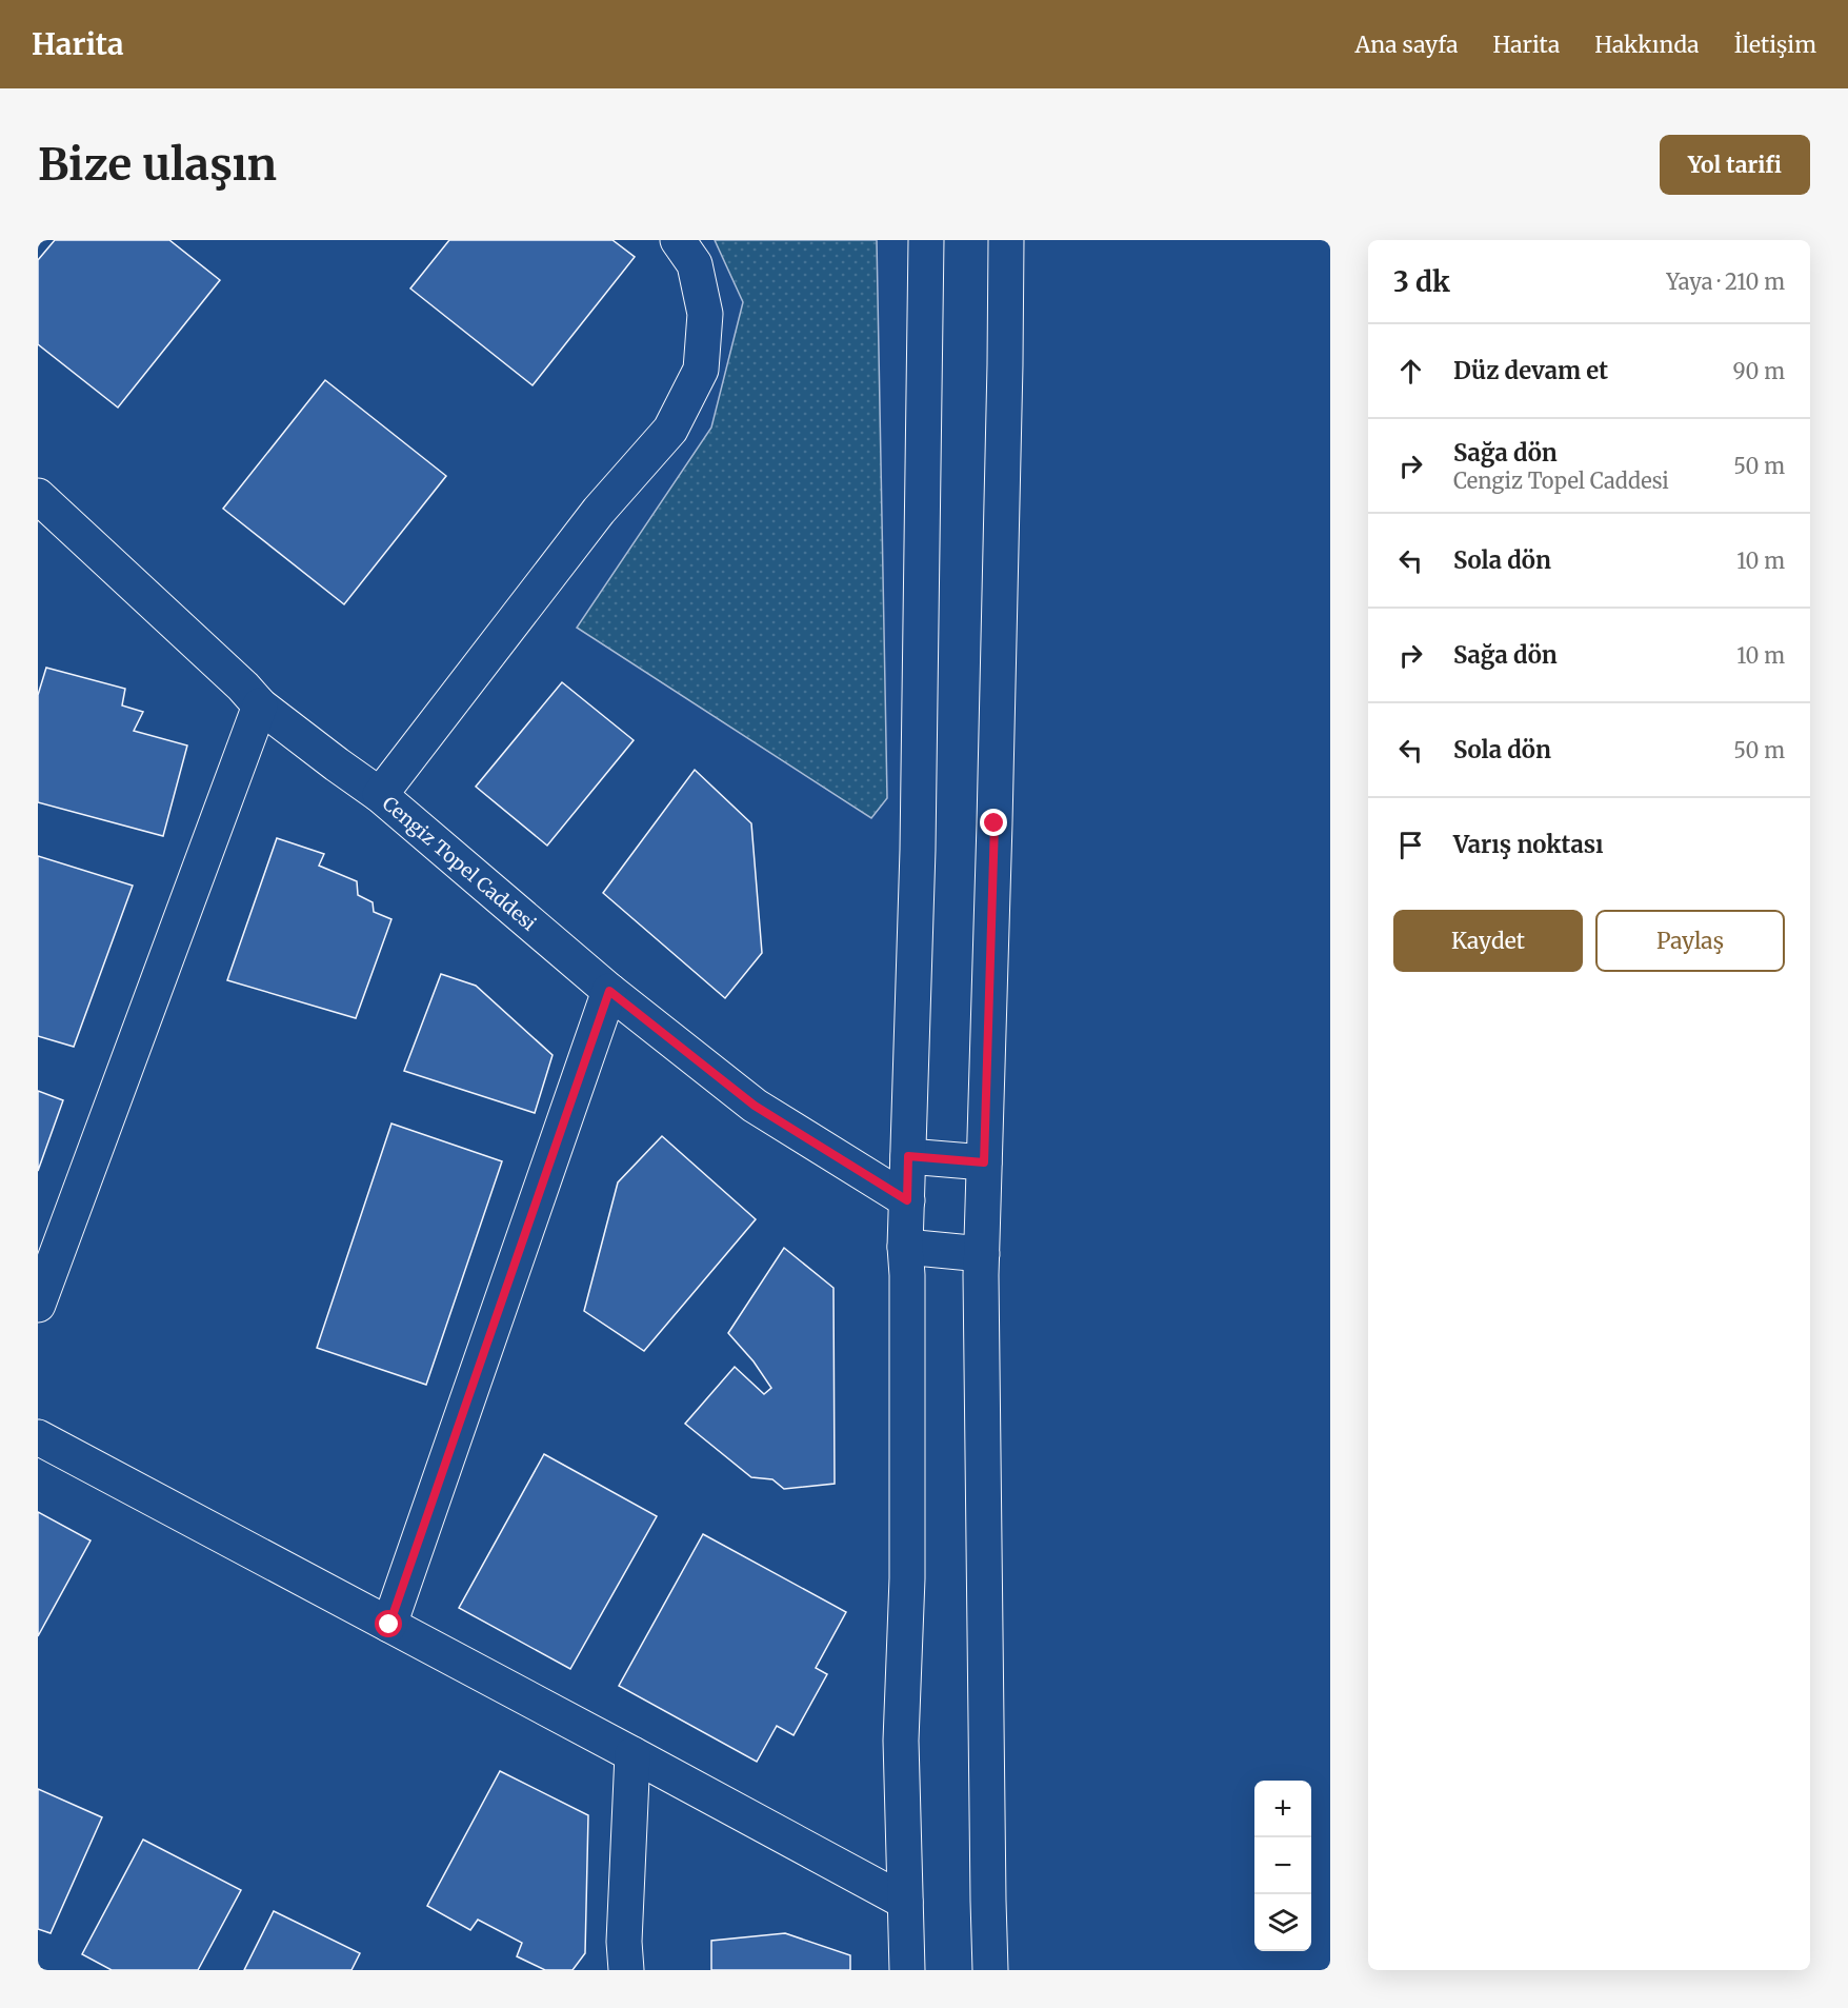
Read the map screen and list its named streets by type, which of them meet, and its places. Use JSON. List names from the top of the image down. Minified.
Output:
{"streets":{"street":["Cengiz Topel Caddesi"]},"page":{"header":"Harita","nav":["Ana sayfa","Harita","Hakkında","İletişim"],"buttons":["Yol tarifi",["Kaydet","Paylaş"]],"title":"Bize ulaşın","heading":["3 dk","Yaya · 210 m"],"list":[["Düz devam et","90 m"],["Sağa dön","Cengiz Topel Caddesi","50 m"],["Sola dön","10 m"],["Sağa dön","10 m"],["Sola dön","50 m"],"Varış noktası"],"map_buttons":["+","−"]}}
